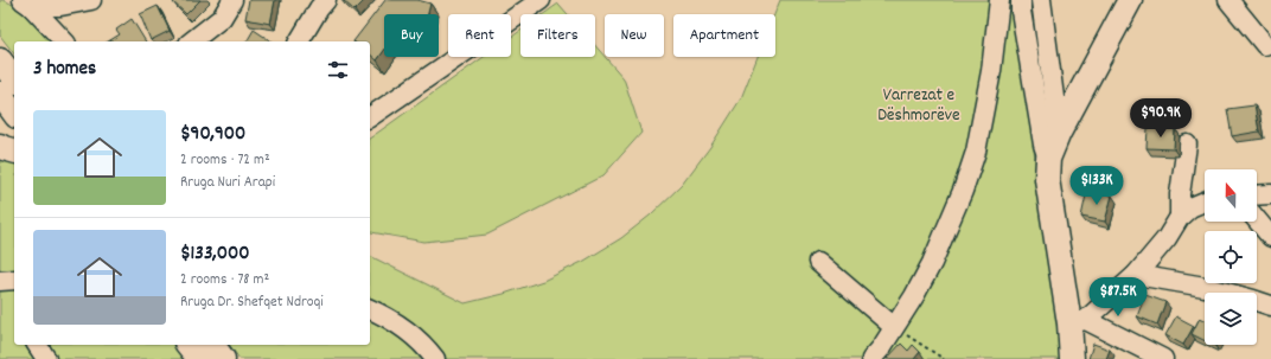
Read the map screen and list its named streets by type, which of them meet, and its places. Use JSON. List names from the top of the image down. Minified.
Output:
{"parks":["Varrezat e Dëshmorëve"],"north":"top","page":{"chip":["Buy","Rent","Filters","New","Apartment"],"heading":"3 homes","price":["$90.9K","$133K","$87.5K"],"list":[{"name":"$90,900","note":"2 rooms · 72 m² · Rruga Nuri Arapi"},{"name":"$133,000","note":"2 rooms · 78 m² · Rruga Dr. Shefqet Ndroqi"}]}}
